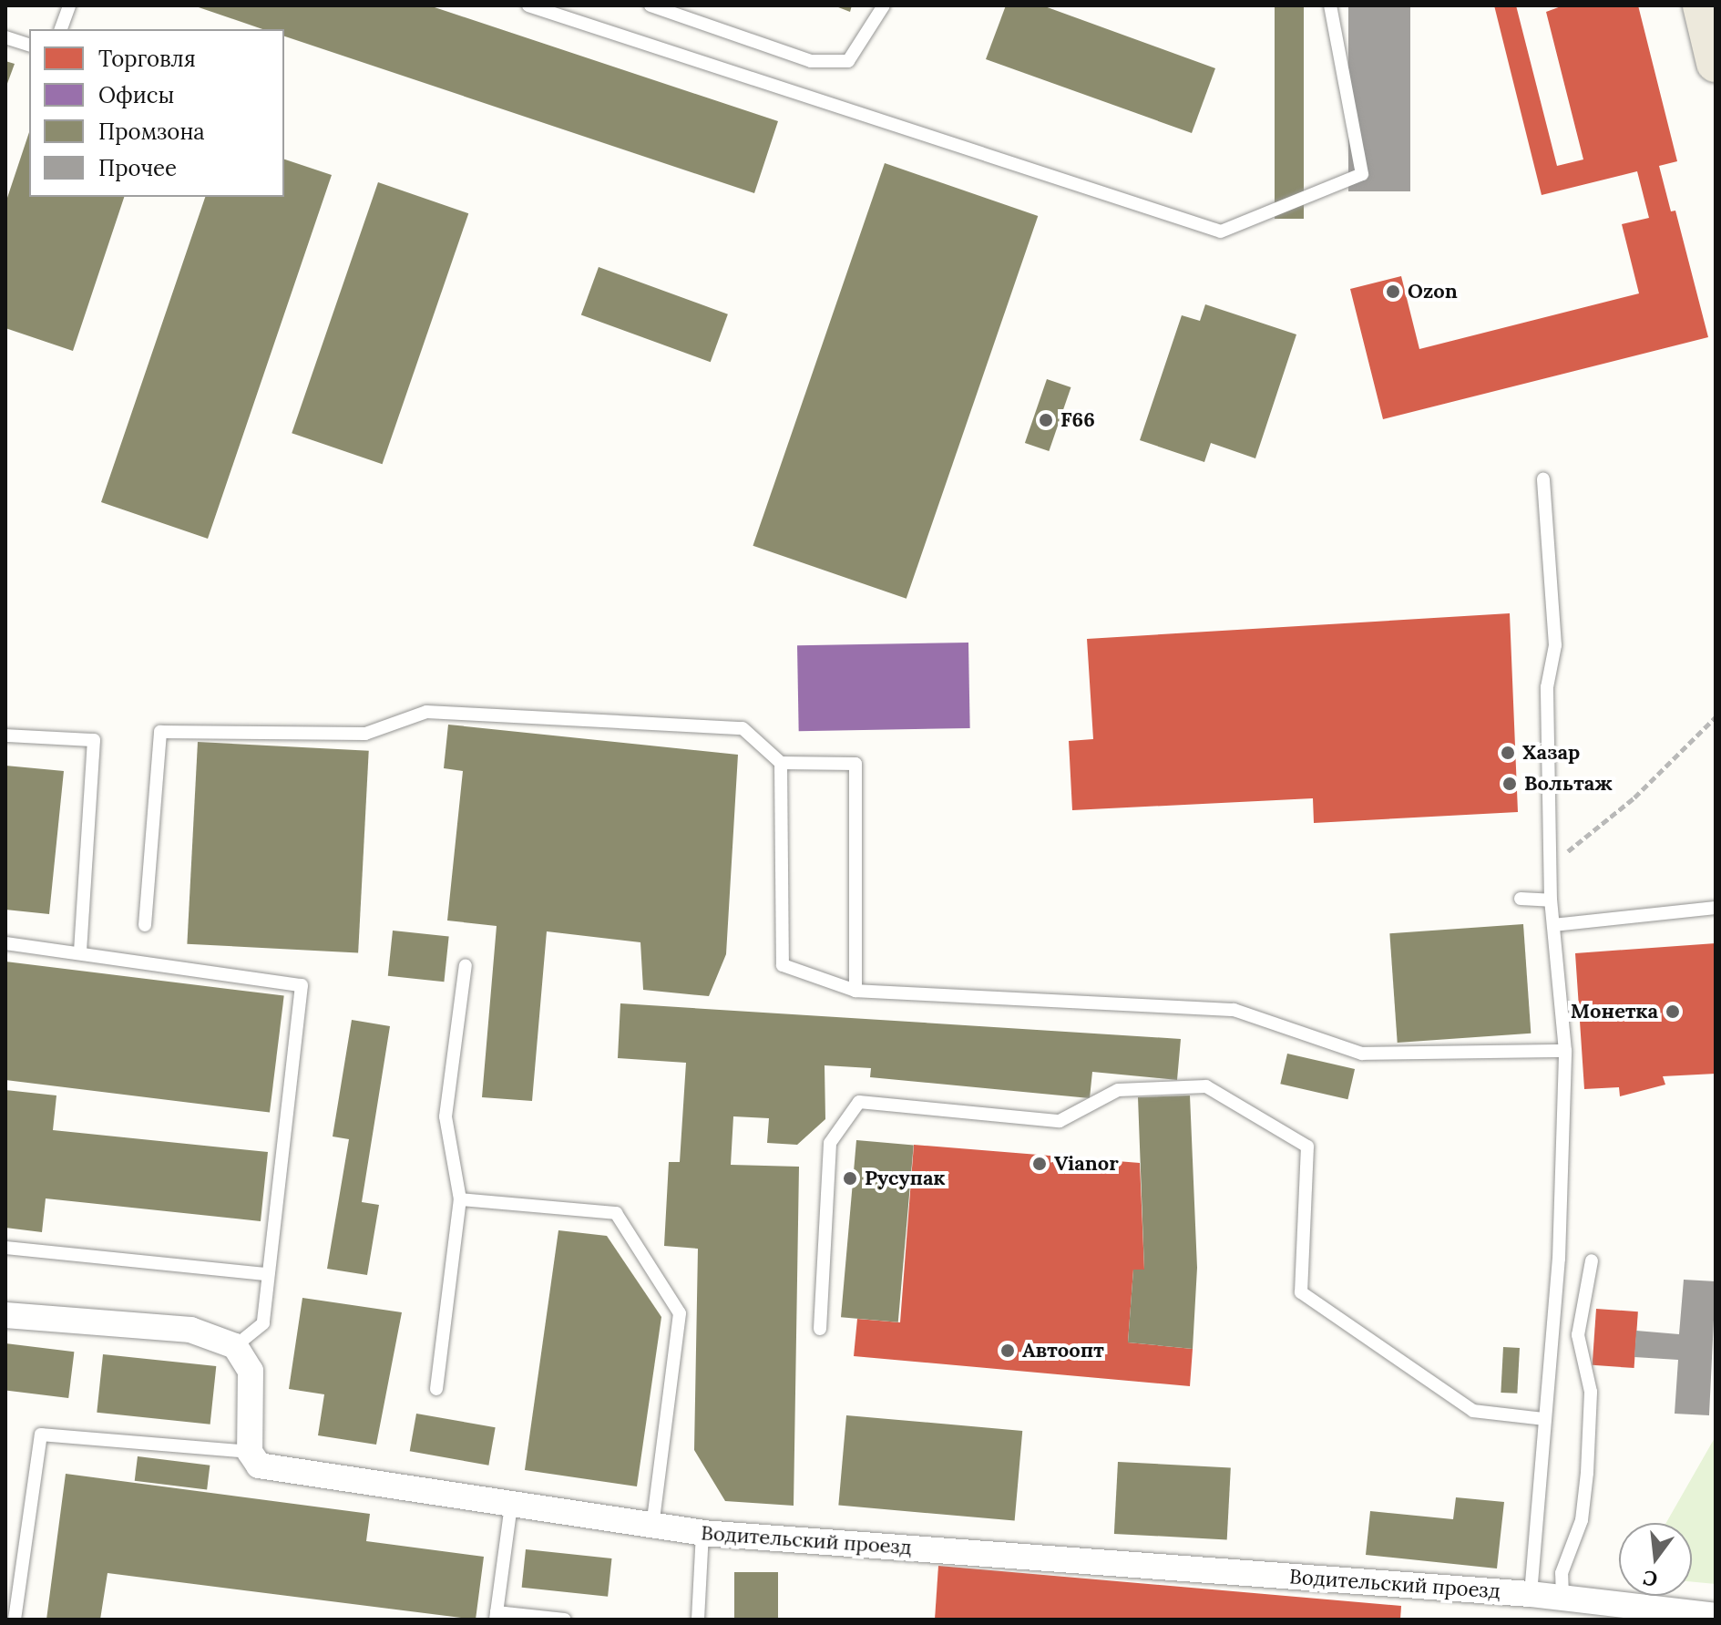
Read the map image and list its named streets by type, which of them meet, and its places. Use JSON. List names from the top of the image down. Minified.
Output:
{"streets":{"street":["Водительский проезд"]},"places":["Ozon","F66","Хазар","Вольтаж","Монетка","Vianor","Русупак","Автоопт"],"legend":["Торговля","Офисы","Промзона","Прочее"],"north":"bottom"}
